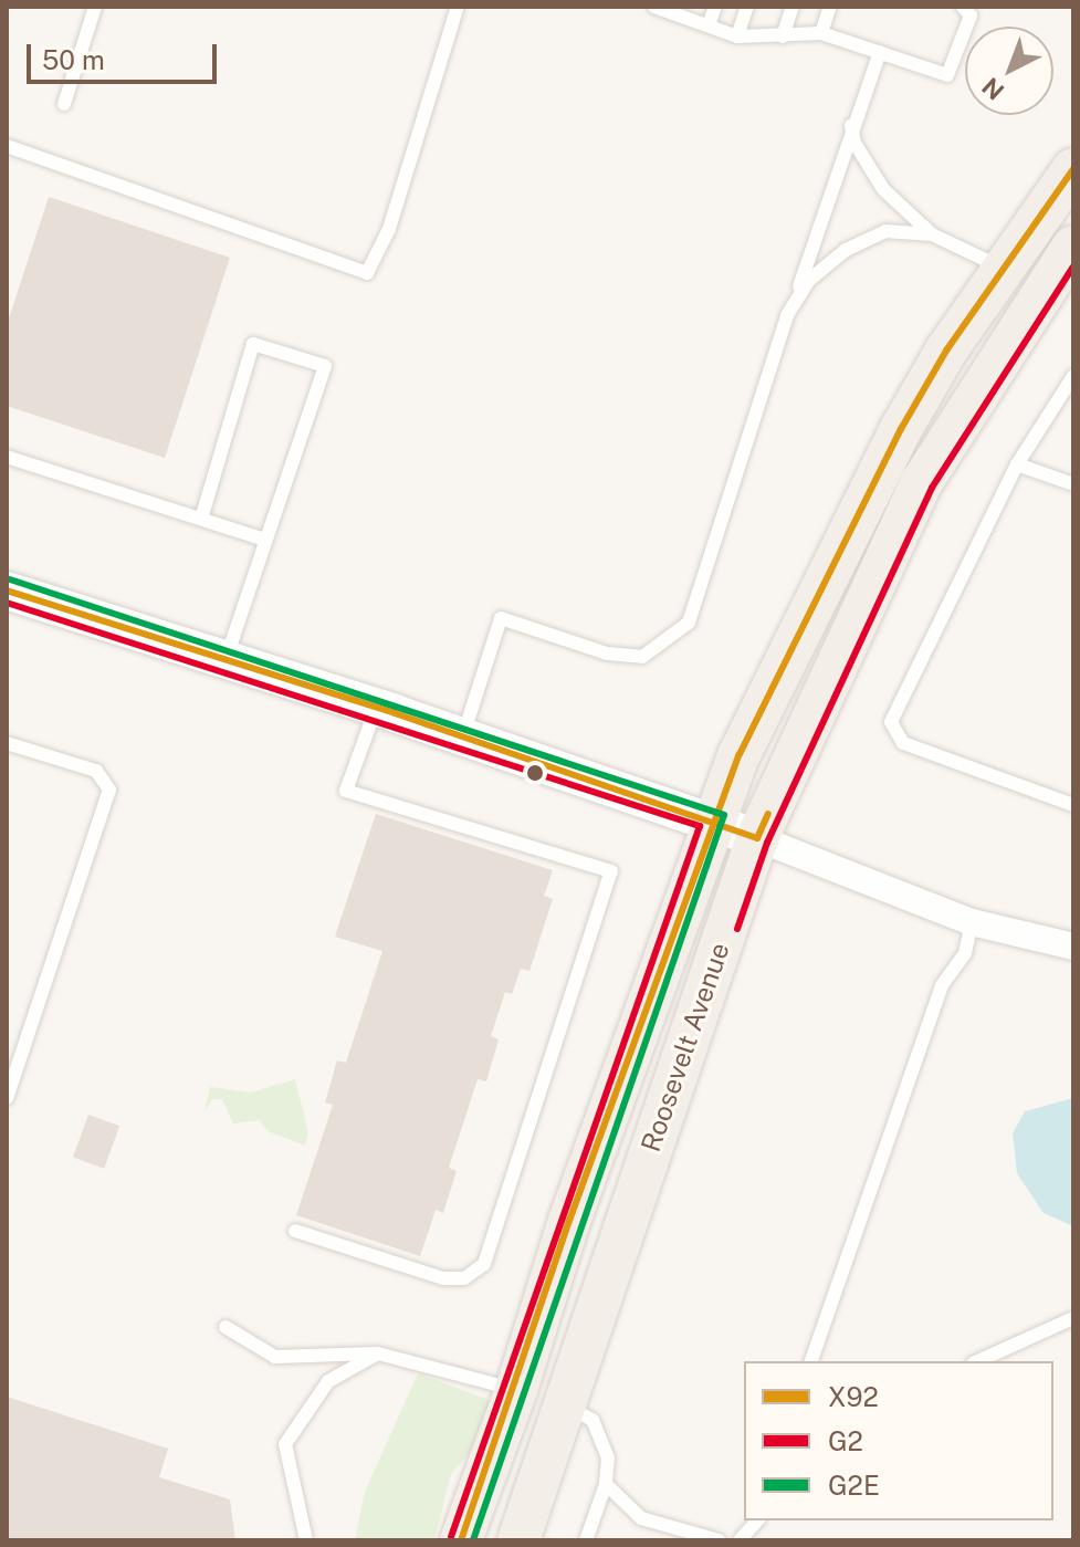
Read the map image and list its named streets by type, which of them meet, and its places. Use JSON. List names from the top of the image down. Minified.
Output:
{"streets":{"main road":["Roosevelt Avenue"]},"lines":["transit line X92","transit line G2","transit line G2E"],"legend":["X92","G2","G2E"],"scale_bar":"50 m","north":"bottom left"}
